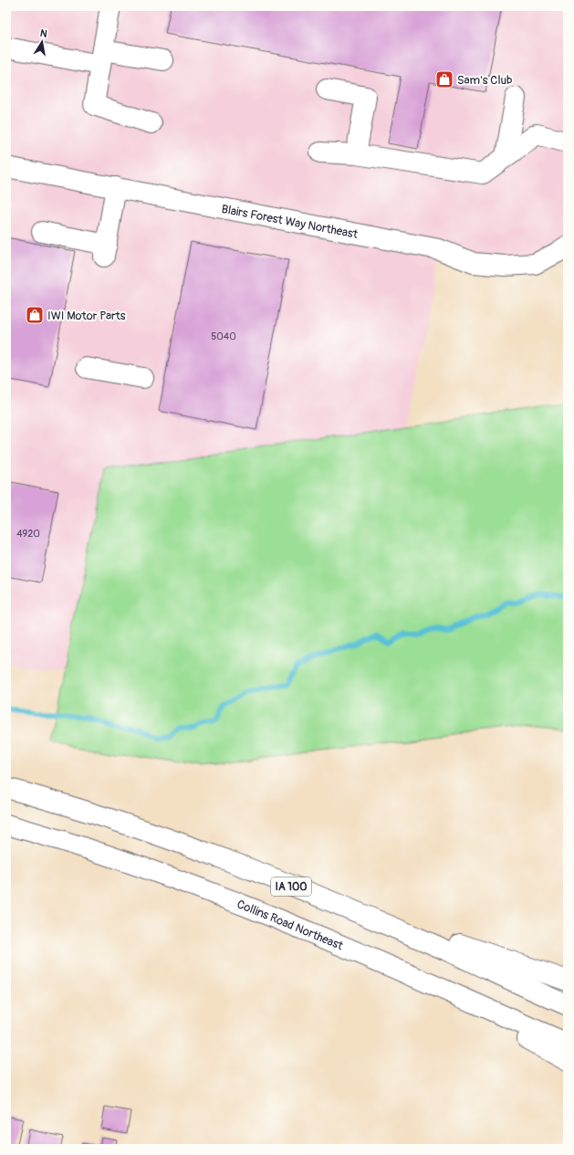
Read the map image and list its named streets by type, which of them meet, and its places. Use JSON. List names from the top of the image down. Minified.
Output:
{"streets":{"main road":["Blairs Forest Way Northeast","IA 100","Collins Road Northeast"]},"places":{"shop":["Sam's Club","IWI Motor Parts"]},"house_numbers":["5040","4920"],"north":"top"}
